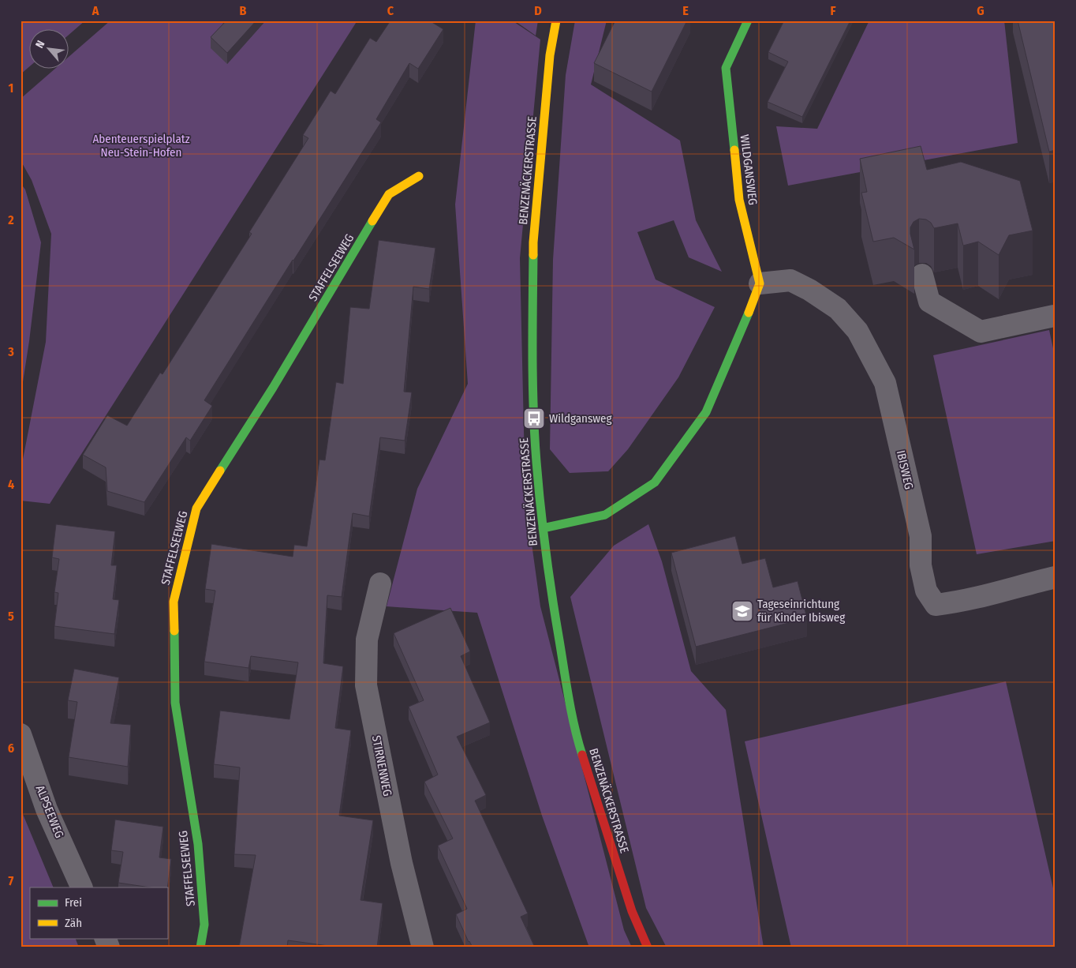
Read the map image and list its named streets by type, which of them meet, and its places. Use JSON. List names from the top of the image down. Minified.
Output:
{"streets":{"street":["WILDGANSWEG","BENZENÄCKERSTRASSE","STAFFELSEEWEG","IBISWEG","STIRNENWEG","ALPSEEWEG"]},"crossings":[["WILDGANSWEG","IBISWEG"]],"parks":["Abenteuerspielplatz Neu-Stein-Hofen"],"places":{"bus stop":["Wildgansweg"],"school or university":["Tageseinrichtung für Kinder Ibisweg"]},"legend":["Frei","Zäh"],"north":"top left","grid":{"columns":["A","B","C","D","E","F","G"],"rows":["1","2","3","4","5","6","7"]}}
